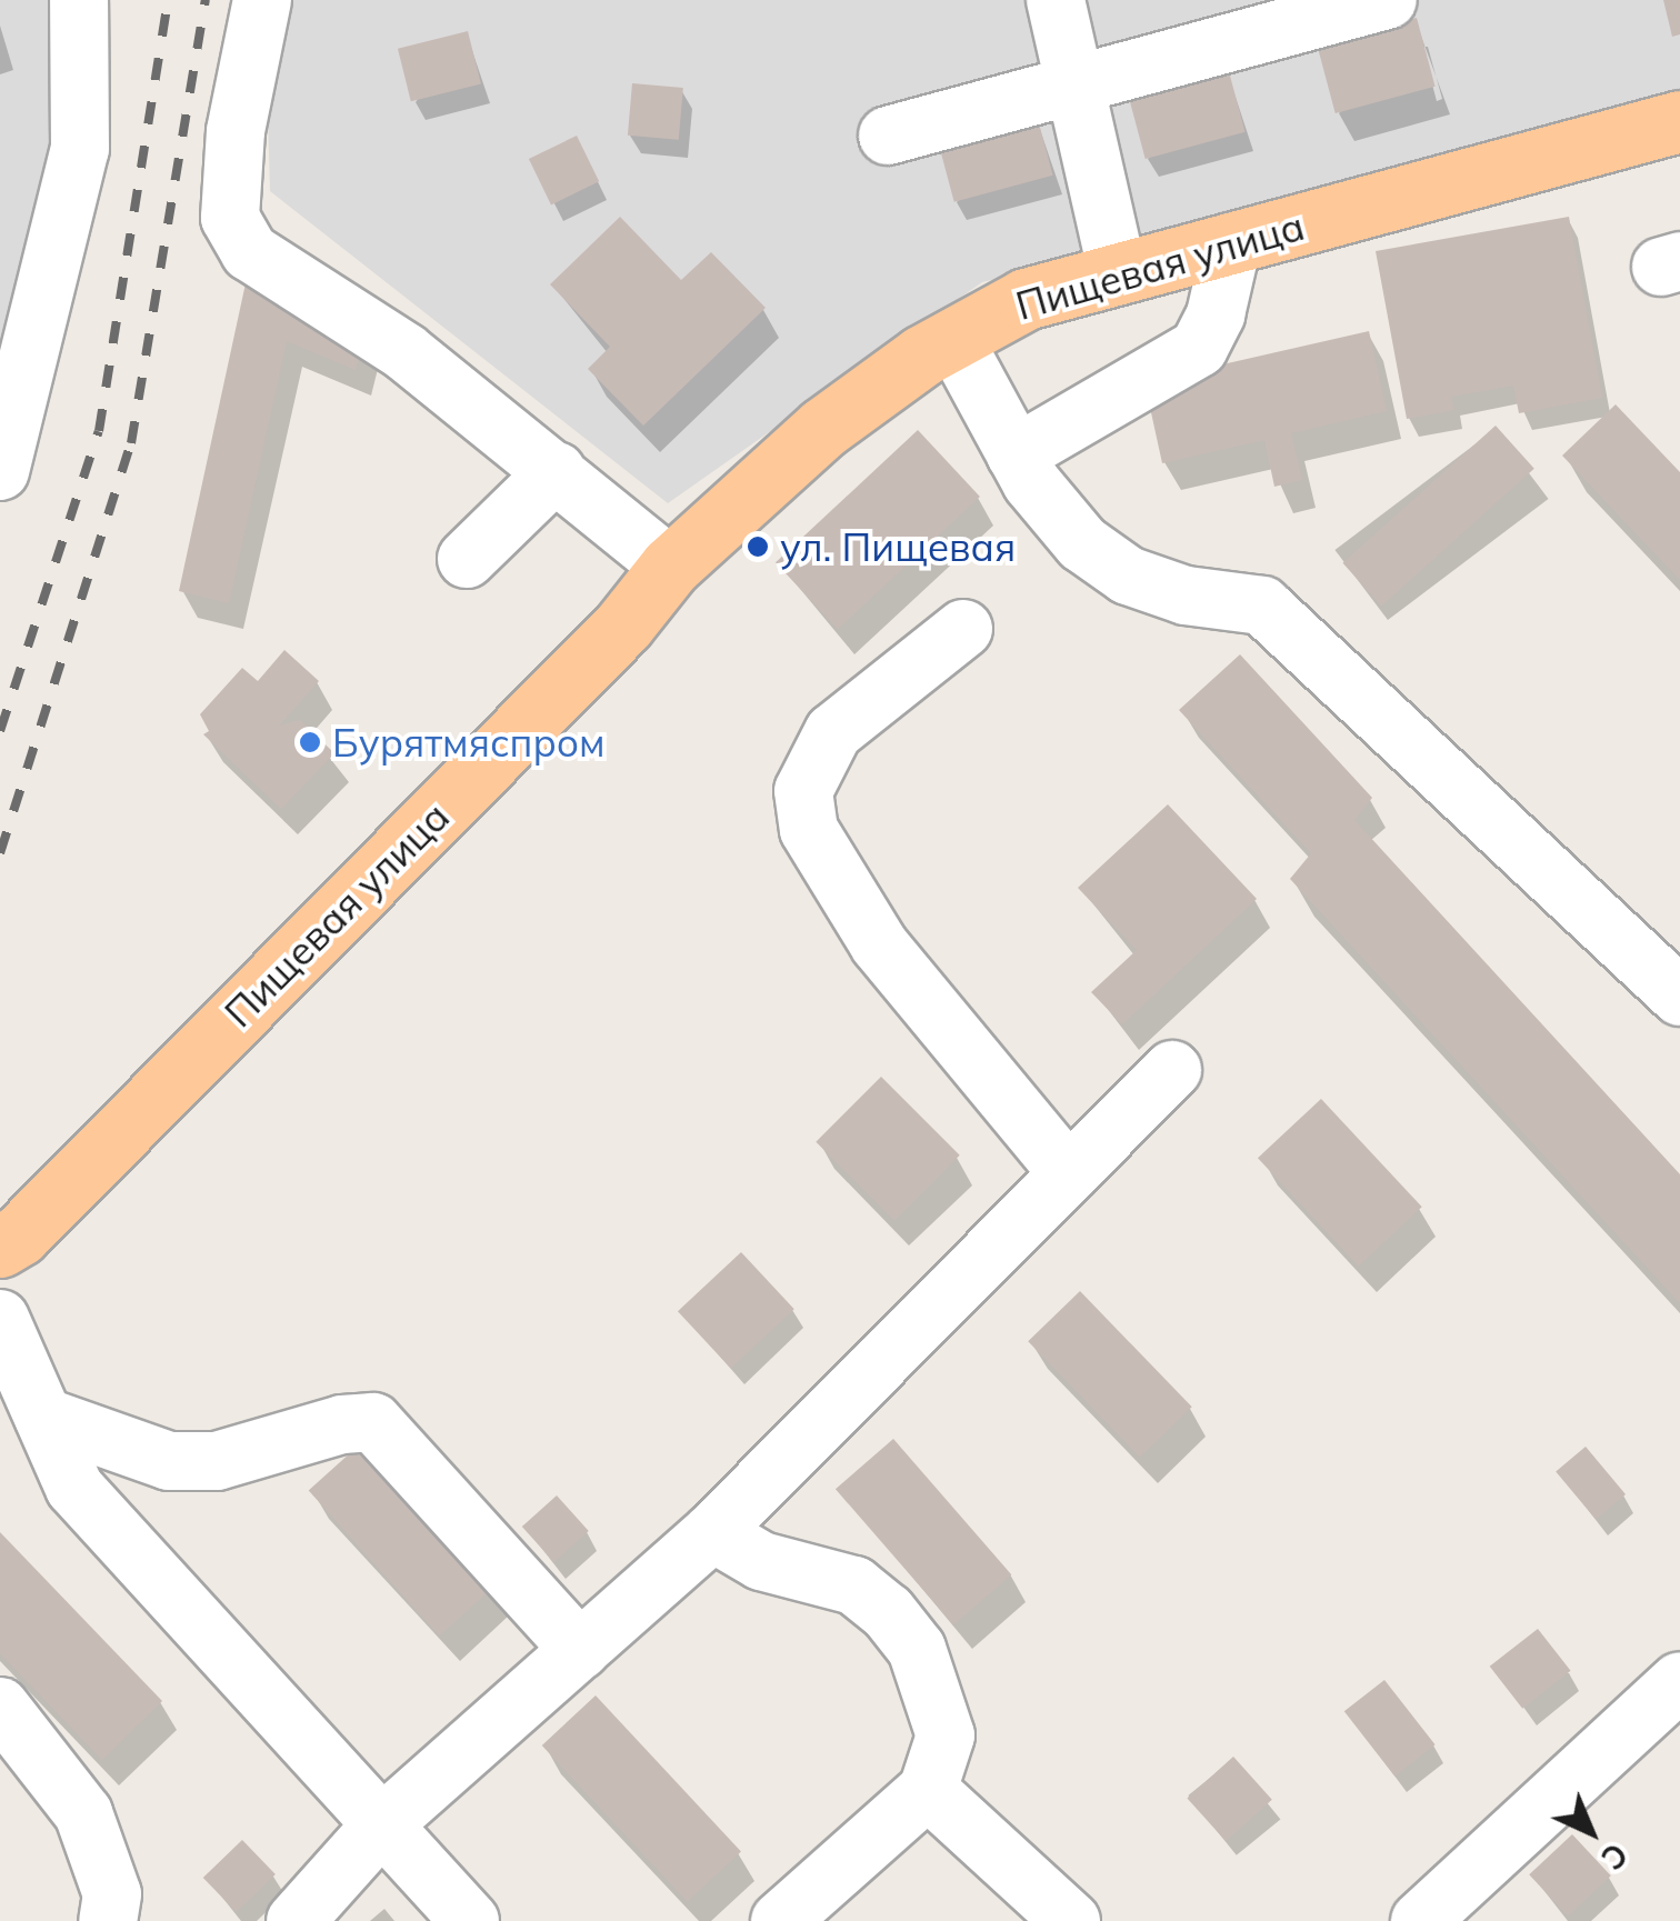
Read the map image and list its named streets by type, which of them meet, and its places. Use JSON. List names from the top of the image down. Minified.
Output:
{"streets":{"main road":["Пищевая улица"]},"places":["ул. Пищевая","Бурятмяспром"],"north":"bottom right"}
